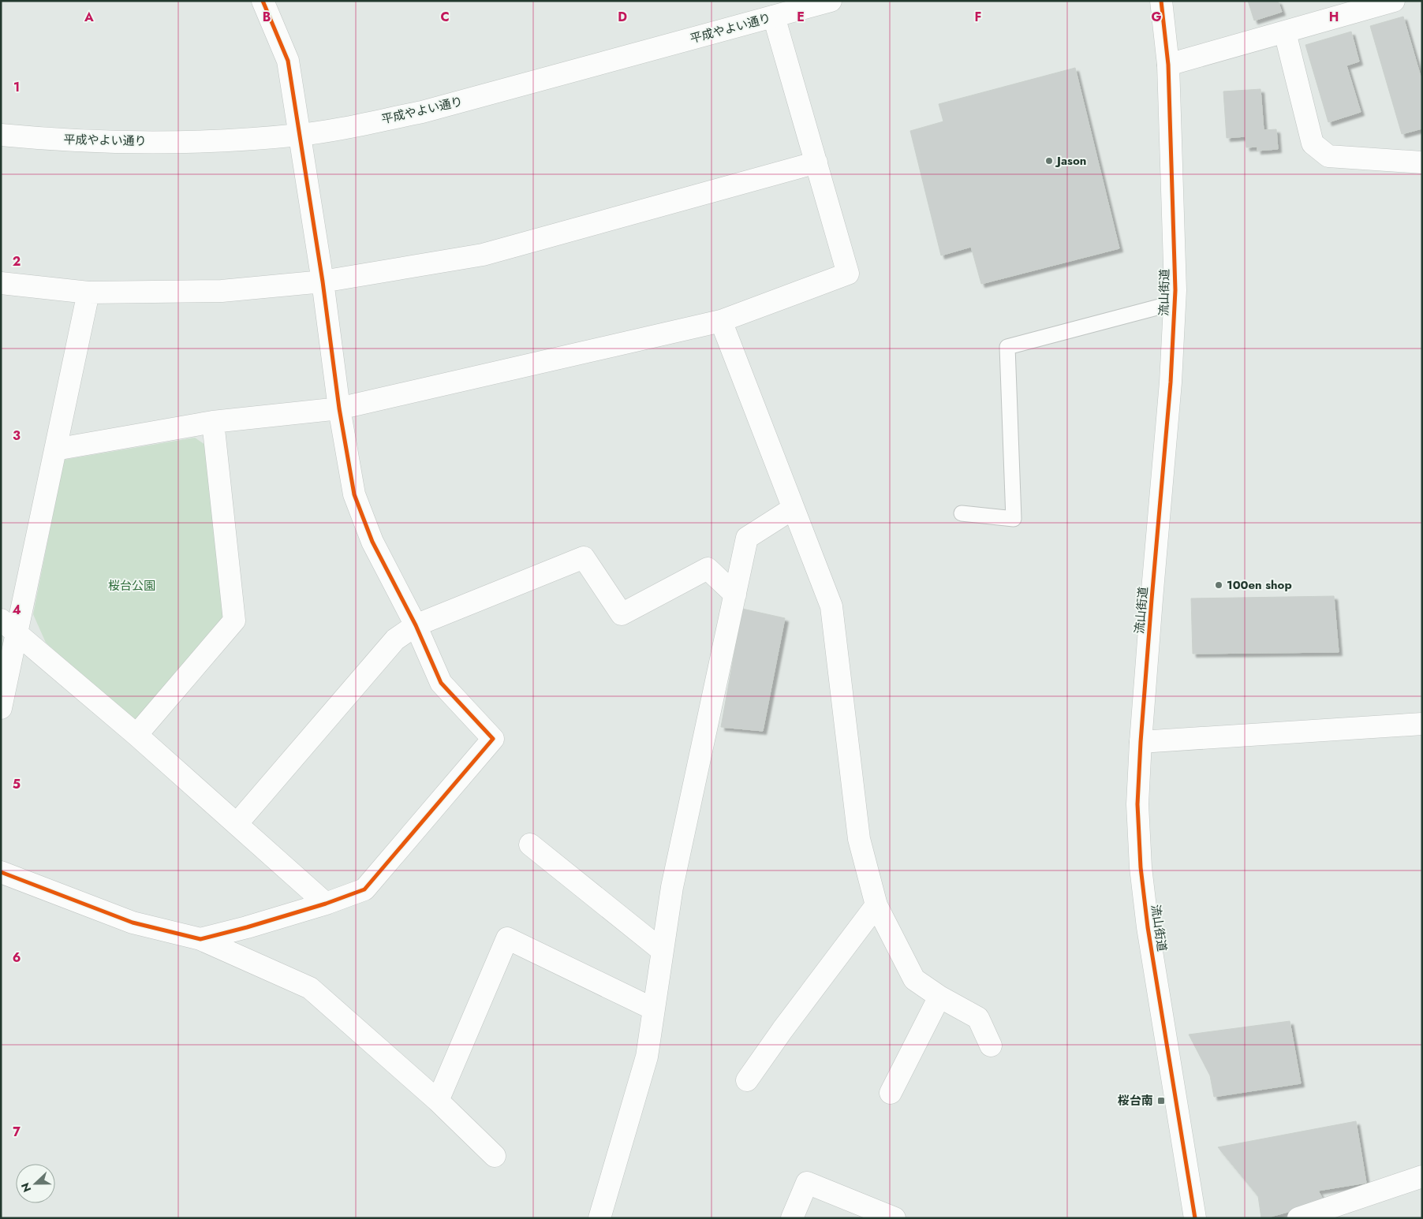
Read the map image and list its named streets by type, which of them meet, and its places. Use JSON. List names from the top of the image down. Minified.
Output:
{"streets":{"street":["平成やよい通り","流山街道"]},"parks":["桜台公園"],"places":{"other":["Jason","100en shop"],"transit":["桜台南"]},"north":"left","grid":{"columns":["A","B","C","D","E","F","G","H"],"rows":["1","2","3","4","5","6","7"]}}
